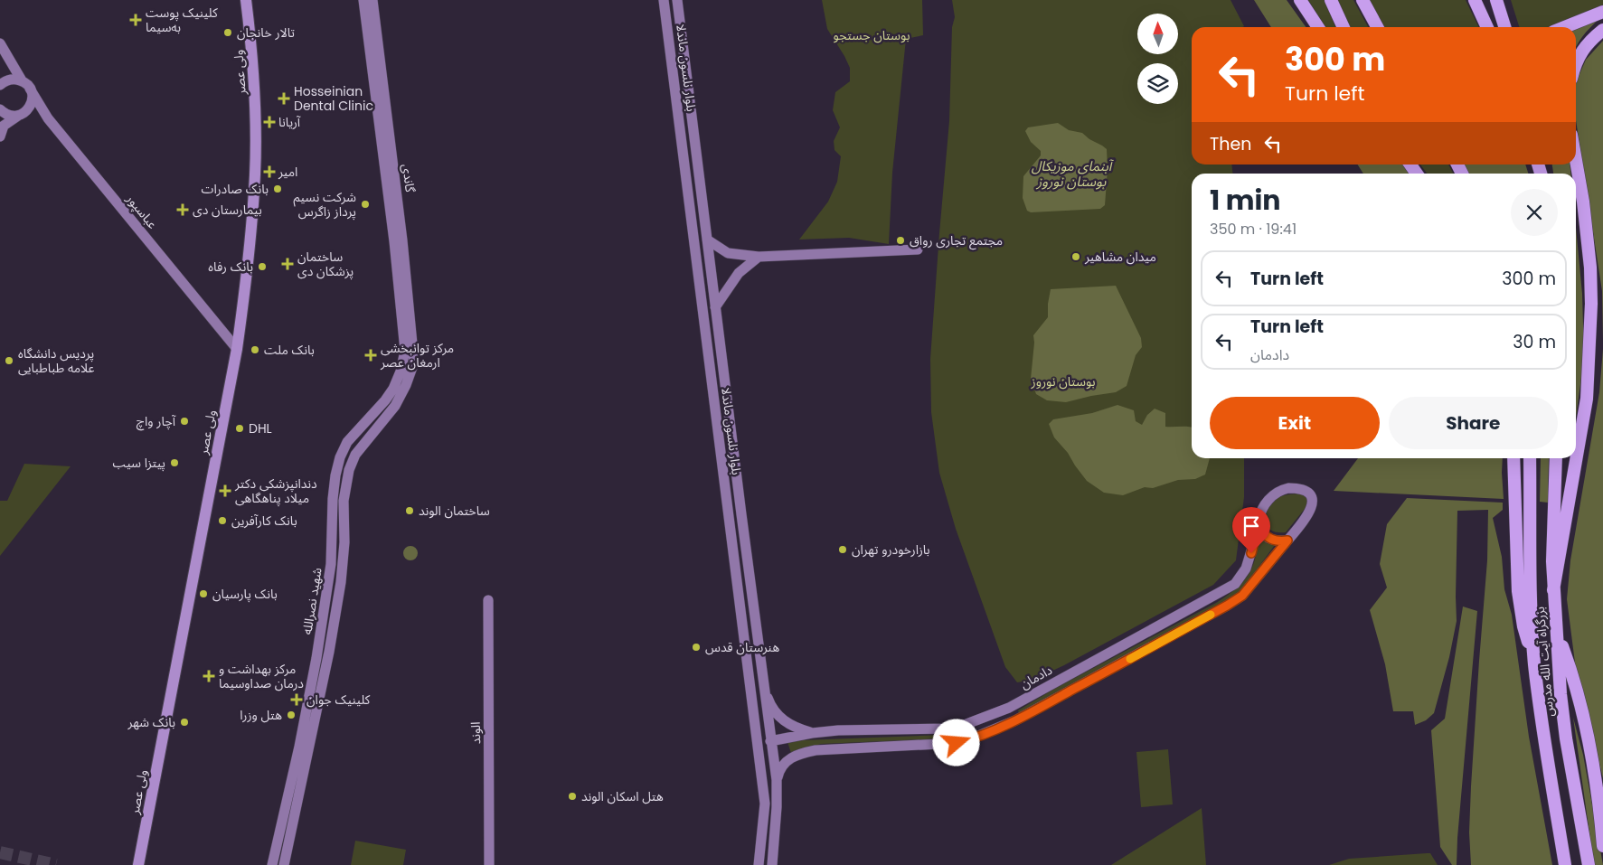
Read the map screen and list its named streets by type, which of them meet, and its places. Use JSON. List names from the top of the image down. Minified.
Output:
{"streets":{"highway":["بزرگراه آیت الله مدرس"],"main road":["بلوار نلسون ماندلا","ولی عصر","گاندی","عباسپور","شهید نصرالله","دادمان","الوند"]},"crossings":[["بلوار نلسون ماندلا","دادمان"],["ولی عصر","عباسپور"],["گاندی","شهید نصرالله"]],"water":["آبنمای موزیکال بوستان نوروز"],"parks":["بوستان جستجو","بوستان نوروز"],"places":{"health":["کلینیک پوست به‌سیما","Hosseinian Dental Clinic","آریانا","امیر","بیمارستان دی","ساختمان پزشکان دی","مرکز توانبخشی ارمغان عصر","دندانپزشکی دکتر میلاد پناهگاهی","مرکز بهداشت و درمان صداوسیما","کلینیک جوان"],"other":["تالار خانجان","بانک صادرات","شرکت نسیم پرداز زاگرس","مجتمع تجاری رواق","میدان مشاهیر","بانک رفاه","بانک ملت","پردیس دانشگاه علامه طباطبایی","آچار واچ","DHL","پیتزا سیب","ساختمان الوند","بانک کارآفرین","بازارخودرو تهران","بانک پارسیان","هنرستان قدس","هتل وزرا","بانک شهر","هتل اسکان الوند"]},"north":"top","page":{"turn":["300 m","Turn left"],"then":"Then","heading":["1 min","350 m · 19:41"],"list":[{"name":"Turn left","value":"300 m"},{"name":"Turn left","note":"دادمان","value":"30 m"}],"buttons":["Exit","Share"]}}
